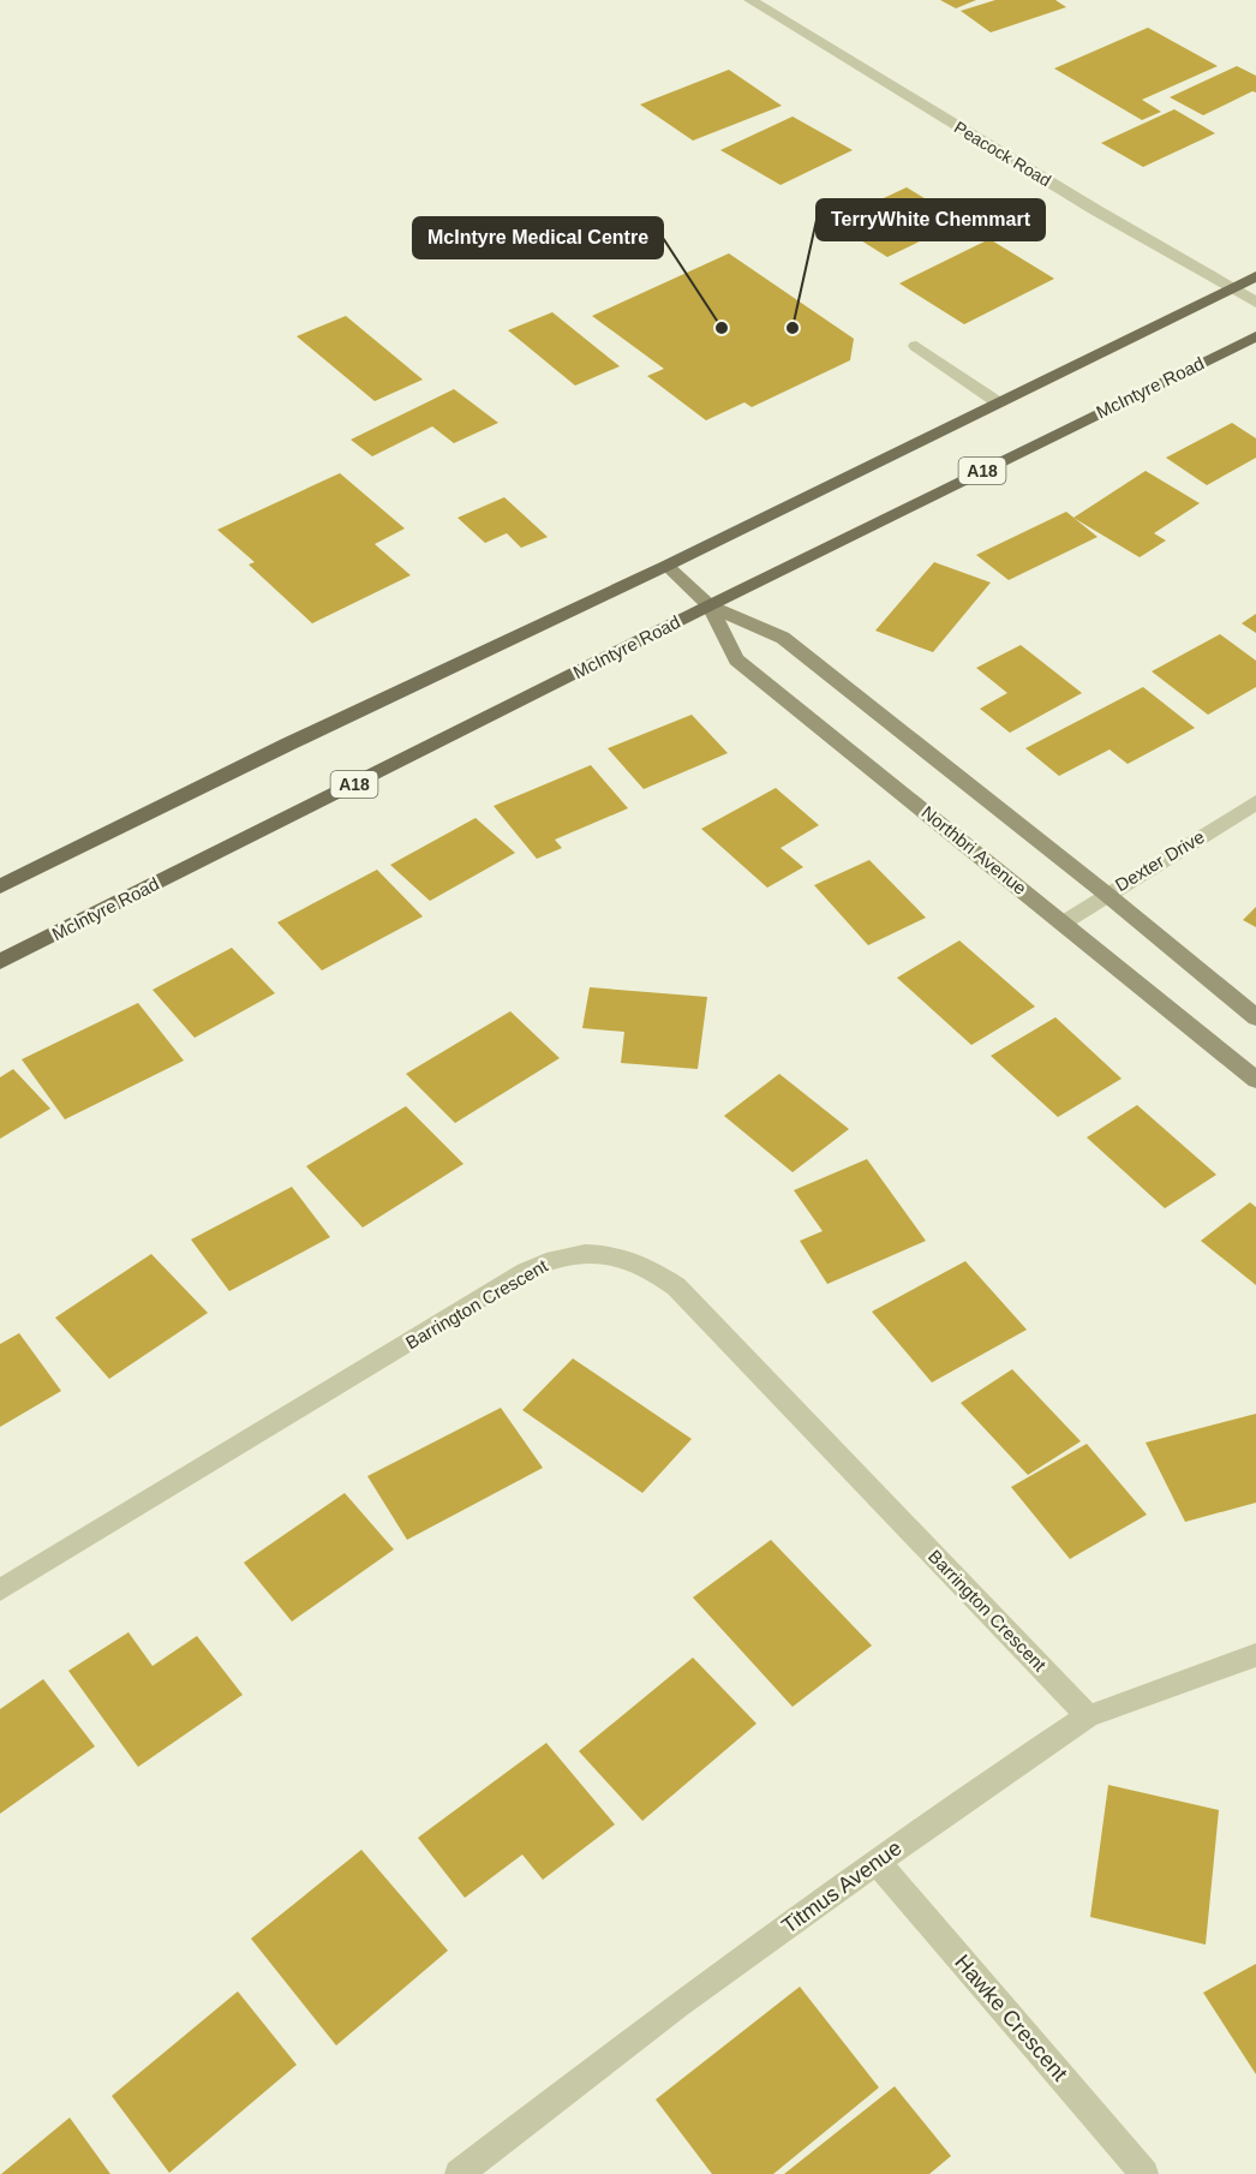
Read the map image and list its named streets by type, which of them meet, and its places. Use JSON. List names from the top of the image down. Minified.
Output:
{"streets":{"main road":["McIntyre Road","A18"],"street":["Peacock Road","Northbri Avenue","Dexter Drive","Barrington Crescent","Titmus Avenue","Hawke Crescent"]},"crossings":[["McIntyre Road","Northbri Avenue"],["Northbri Avenue","Dexter Drive"],["Barrington Crescent","Titmus Avenue"],["Titmus Avenue","Hawke Crescent"]],"places":["McIntyre Medical Centre","TerryWhite Chemmart"]}
